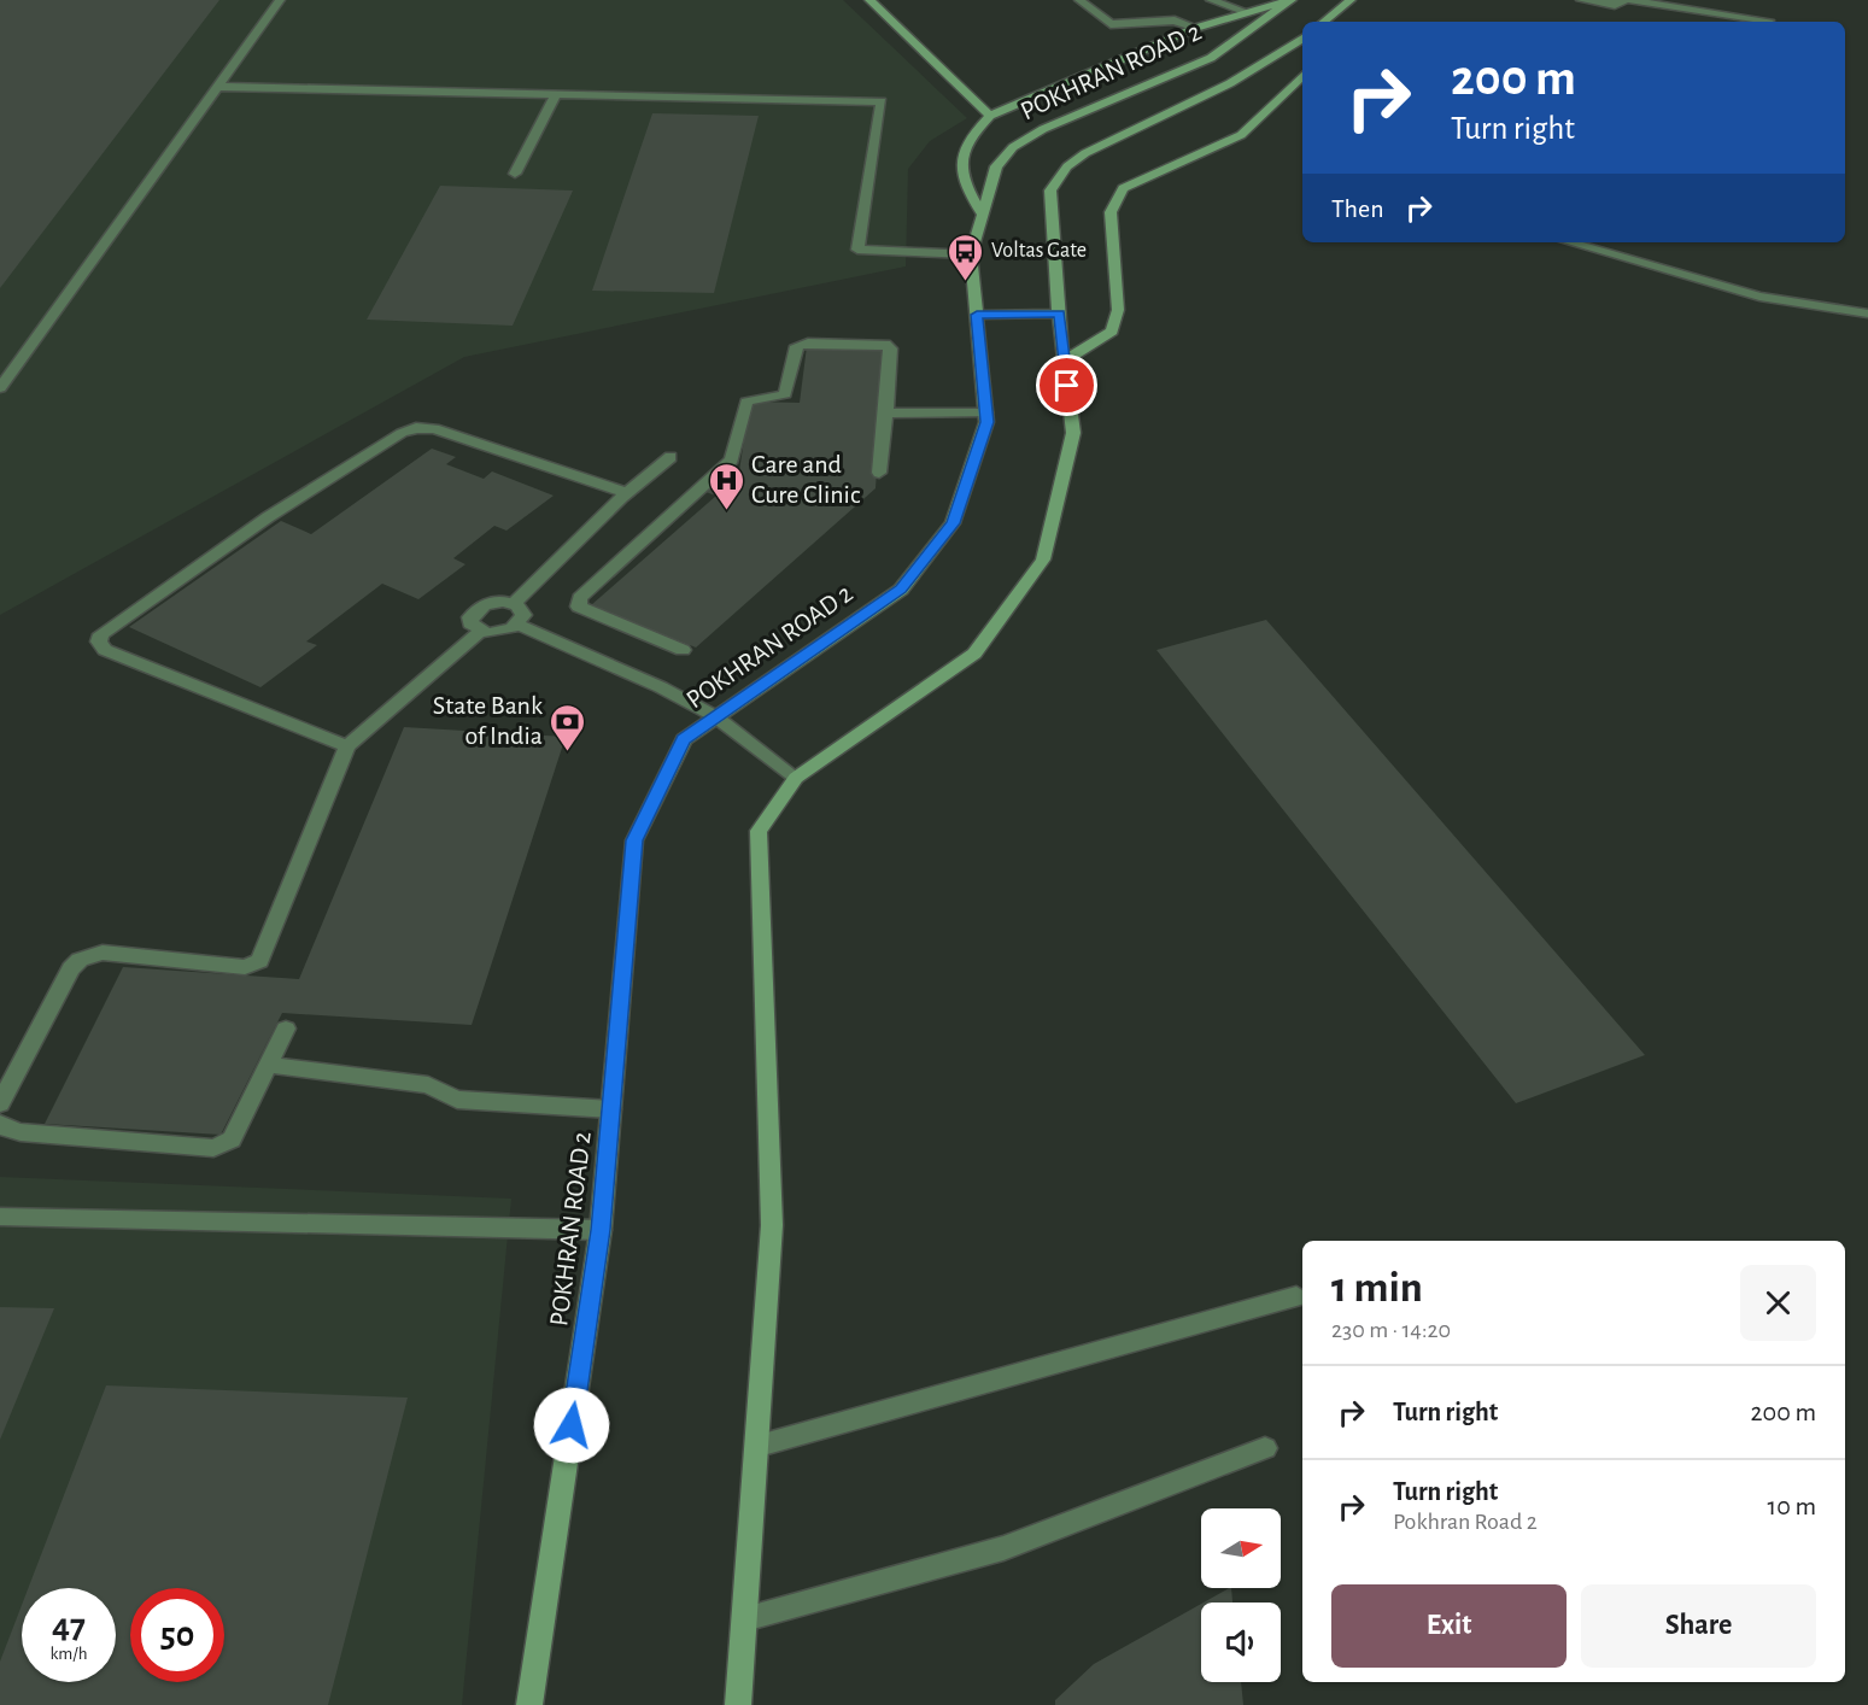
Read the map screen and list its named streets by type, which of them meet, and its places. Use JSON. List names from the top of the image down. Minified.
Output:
{"streets":{"main road":["POKHRAN ROAD 2"]},"places":{"bus stop":["Voltas Gate"],"hospital":["Care and Cure Clinic"],"bank":["State Bank of India"]},"north":"right","page":{"turn":["200 m","Turn right"],"then":"Then","heading":["1 min","230 m · 14:20"],"list":[{"name":"Turn right","value":"200 m"},{"name":"Turn right","note":"Pokhran Road 2","value":"10 m"}],"buttons":["Exit","Share"],"speed":"47 km/h","limit":"50"}}
